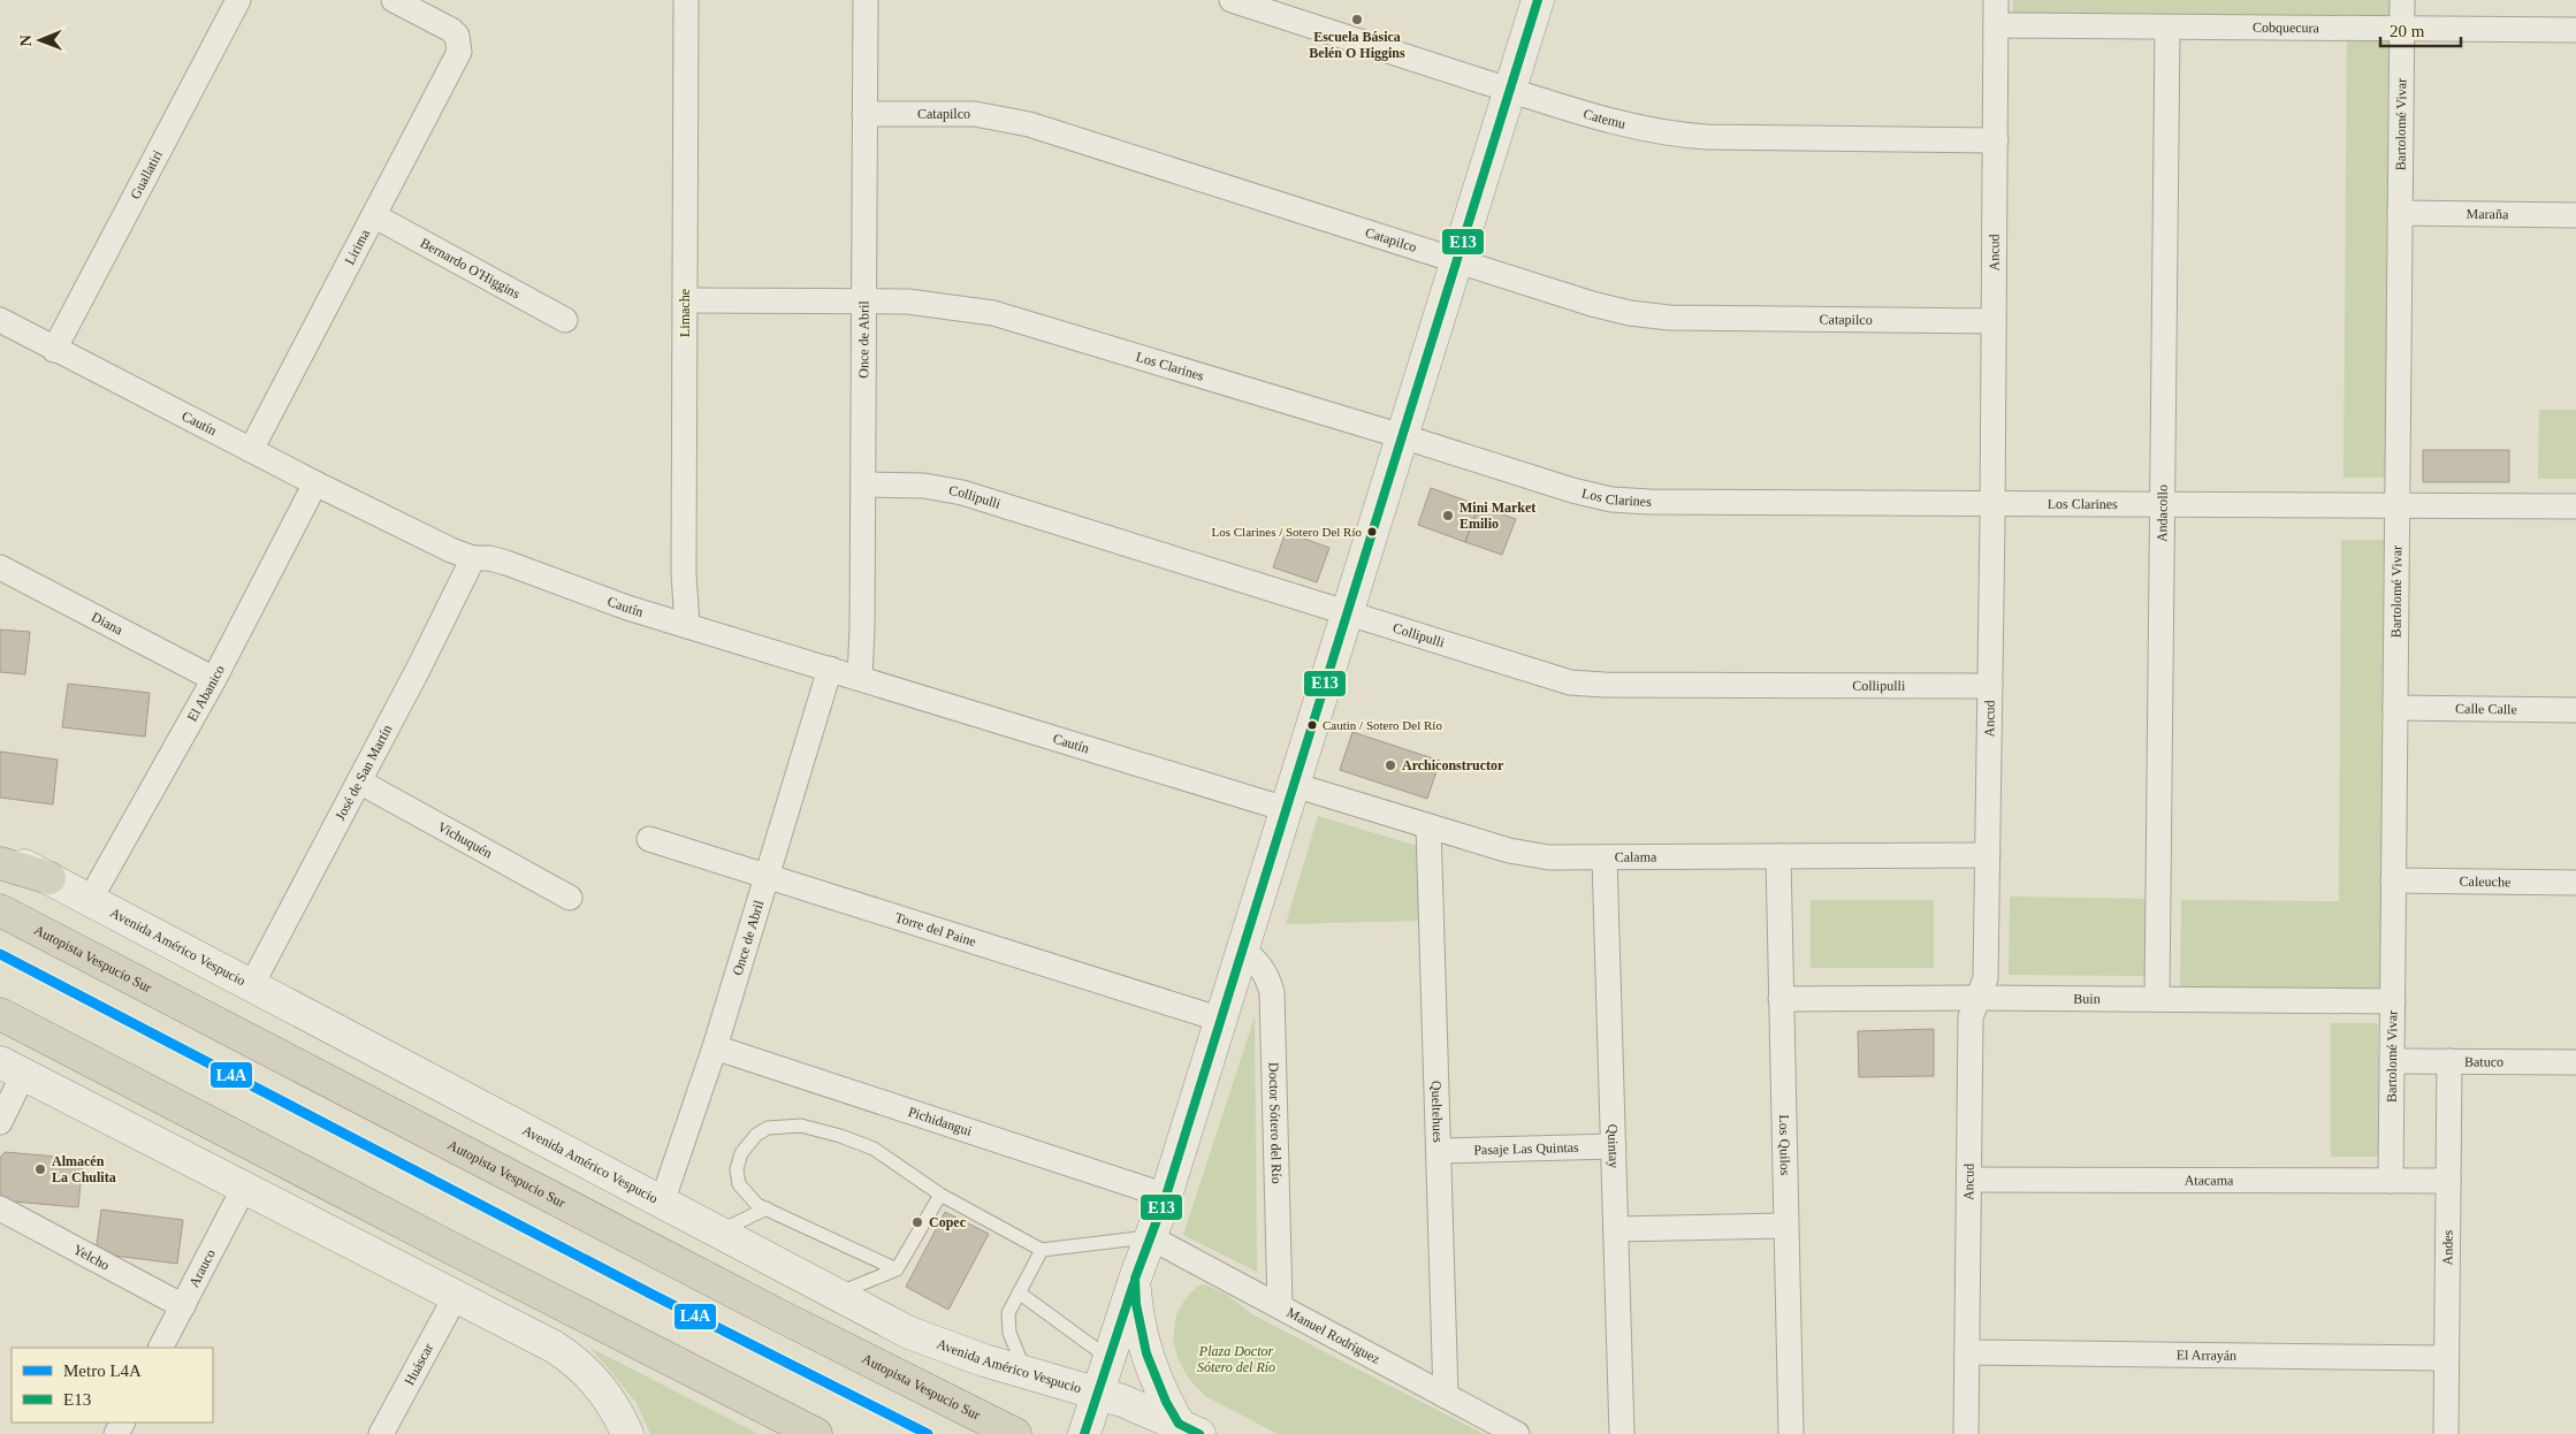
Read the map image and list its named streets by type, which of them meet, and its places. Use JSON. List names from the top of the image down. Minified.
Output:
{"streets":{"highway":["Autopista Vespucio Sur"],"main road":["Avenida Américo Vespucio"],"street":["Cobquecura","Catapilco","Catemu","Bartolomé Vivar","Guallatiri","Maraña","Lirima","Ancud","Bernardo O'Higgins","Limache","Once de Abril","Los Clarines","Cautín","Collipulli","Andacollo","Diana","El Abanico","Calle Calle","José de San Martín","Vichuquén","Calama","Caleuche","Torre del Paine","Buin","Batuco","Queltehues","Pichidangui","Doctor Sótero del Río","Los Quilos","Quintay","Pasaje Las Quintas","Atacama","Andes","Yelcho","Arauco","Manuel Rodríguez","El Arrayán","Huáscar"]},"crossings":[["Cobquecura","Bartolomé Vivar"],["Cobquecura","Ancud"],["Cobquecura","Andacollo"],["Catapilco","Ancud"],["Catapilco","Once de Abril"],["Catemu","Ancud"],["Bartolomé Vivar","Maraña"],["Bartolomé Vivar","Los Clarines"],["Bartolomé Vivar","Calle Calle"],["Bartolomé Vivar","Caleuche"],["Bartolomé Vivar","Buin"],["Bartolomé Vivar","Batuco"],["Bartolomé Vivar","Atacama"],["Guallatiri","Cautín"],["Lirima","Bernardo O'Higgins"],["Lirima","Cautín"],["Ancud","Los Clarines"],["Ancud","Collipulli"],["Ancud","Calama"],["Ancud","Buin"],["Ancud","Atacama"],["Ancud","El Arrayán"],["Limache","Los Clarines"],["Limache","Cautín"],["Once de Abril","Los Clarines"],["Once de Abril","Cautín"],["Once de Abril","Collipulli"],["Once de Abril","Torre del Paine"],["Once de Abril","Avenida Américo Vespucio"],["Once de Abril","Pichidangui"],["Los Clarines","Andacollo"],["Cautín","El Abanico"],["Cautín","José de San Martín"],["Cautín","Calama"],["Andacollo","Buin"],["Diana","El Abanico"],["El Abanico","Avenida Américo Vespucio"],["José de San Martín","Vichuquén"],["José de San Martín","Avenida Américo Vespucio"],["Calama","Queltehues"],["Calama","Los Quilos"],["Calama","Quintay"],["Buin","Los Quilos"],["Batuco","Andes"],["Queltehues","Pasaje Las Quintas"],["Queltehues","Manuel Rodríguez"],["Doctor Sótero del Río","Manuel Rodríguez"],["Quintay","Pasaje Las Quintas"],["Atacama","Andes"],["Andes","El Arrayán"],["Yelcho","Arauco"]],"parks":["Plaza Doctor Sótero del Río"],"places":["Escuela Básica Belén O Higgins","Mini Market Emilio","Los Clarines / Sotero Del Río","Cautin / Sotero Del Río","Archiconstructor","Almacén La Chulita","Copec"],"lines":["transit line E13","metro line L4A"],"legend":["Metro L4A","E13"],"scale_bar":"20 m","north":"left"}
